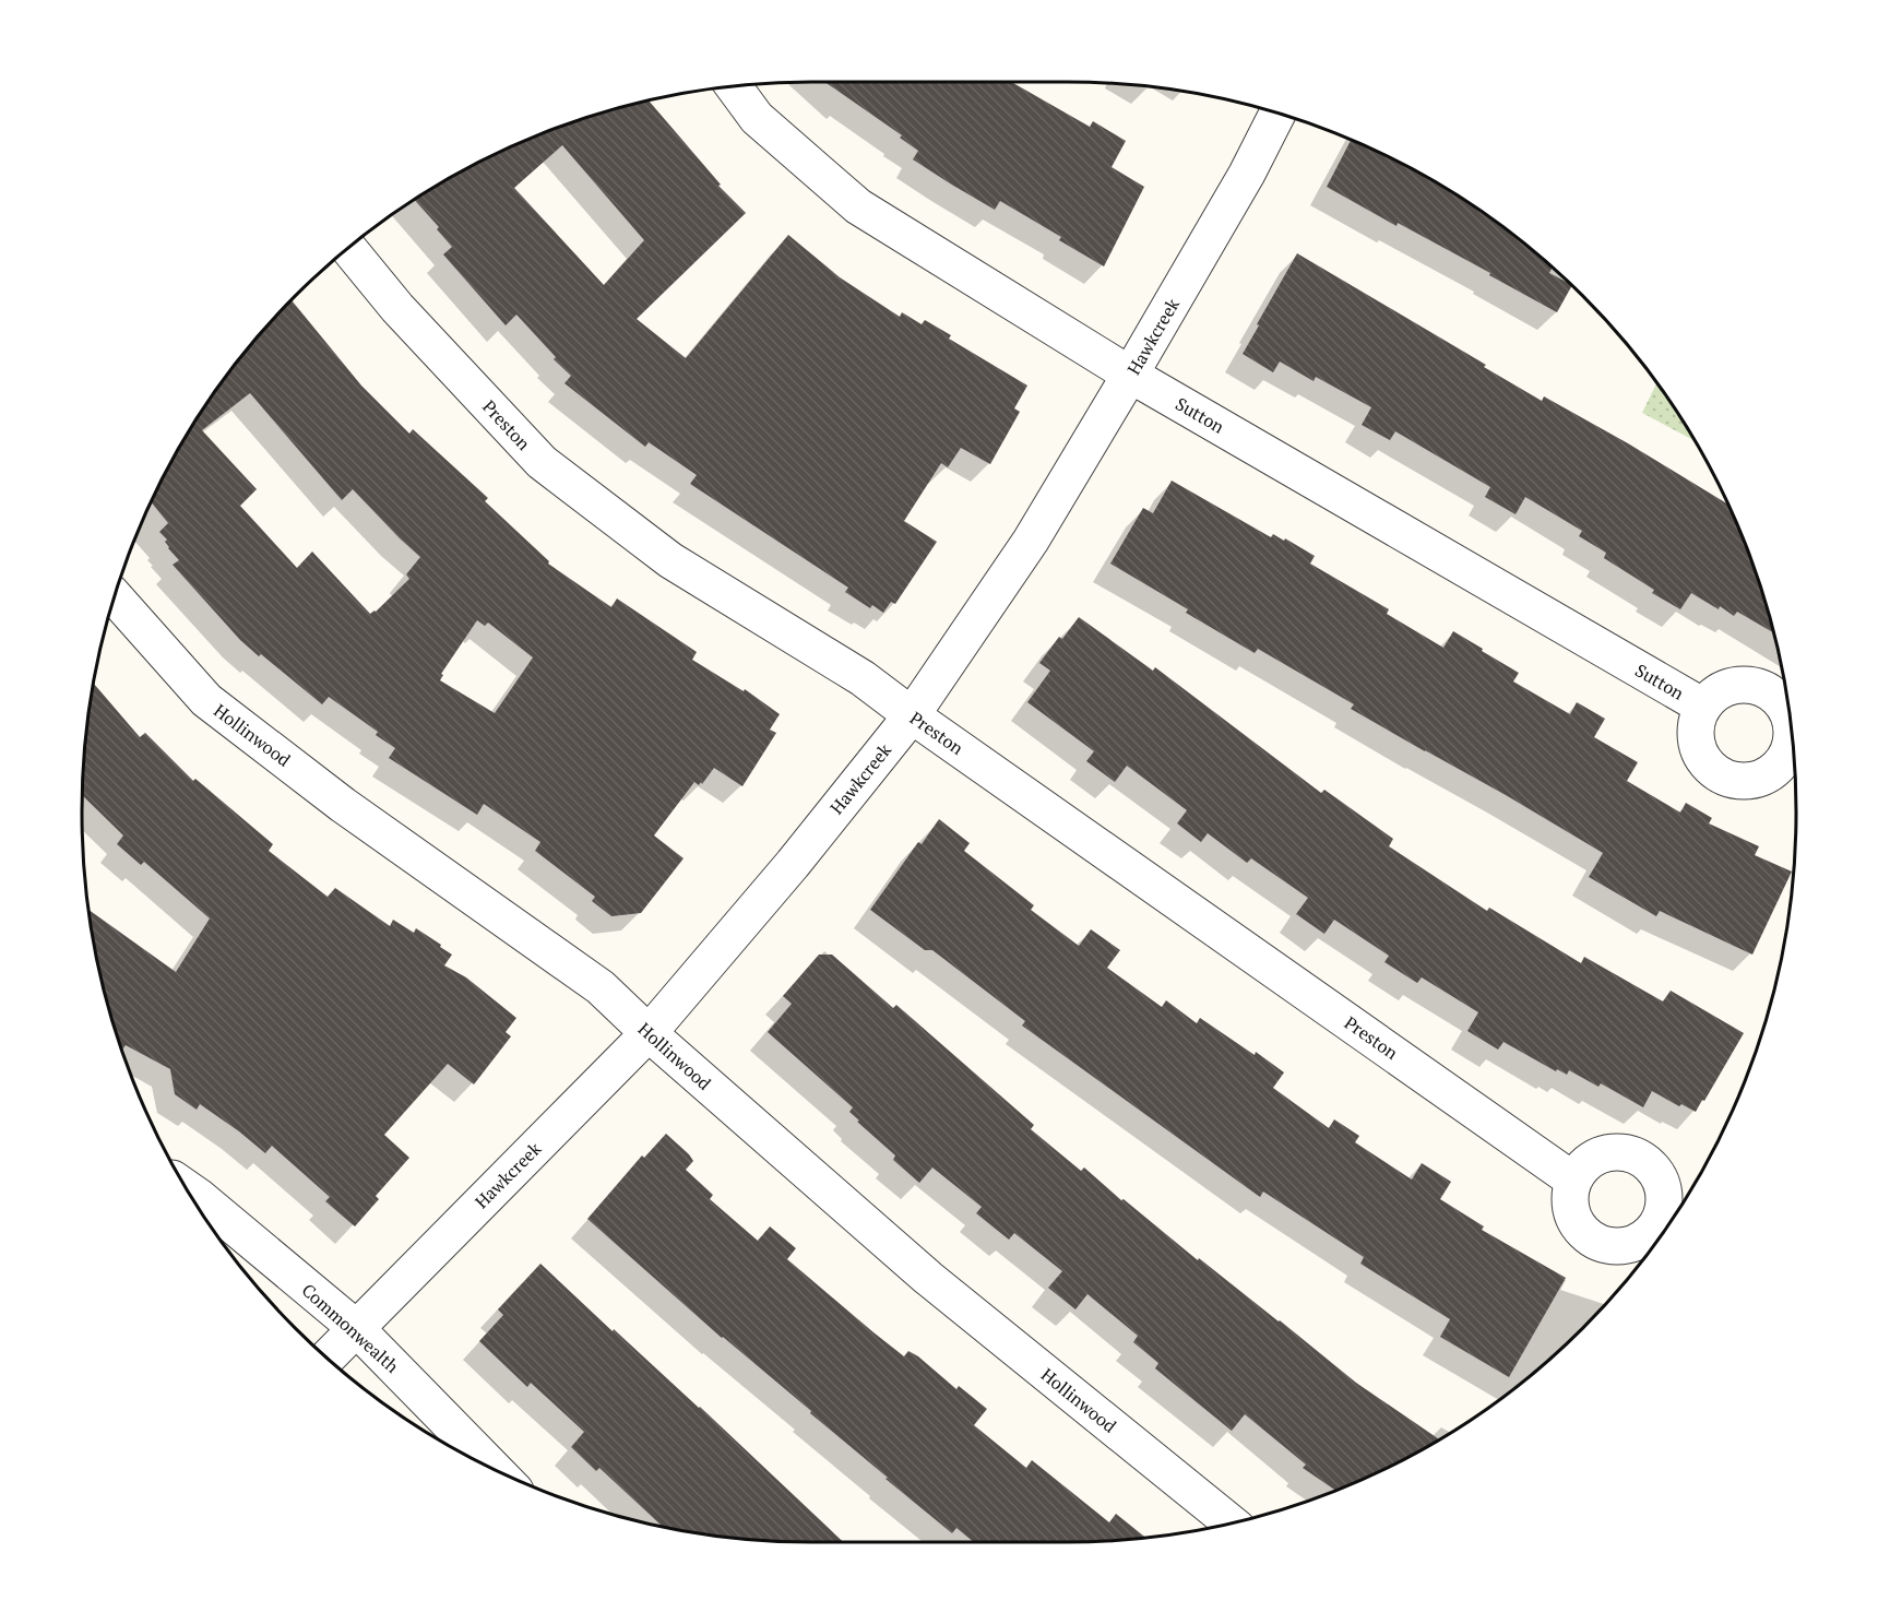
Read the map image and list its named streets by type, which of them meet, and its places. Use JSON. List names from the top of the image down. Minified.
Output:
{"streets":{"street":["Hawkcreek","Sutton","Preston","Hollinwood","Commonwealth"]},"crossings":[["Hawkcreek","Sutton"],["Hawkcreek","Preston"],["Hawkcreek","Hollinwood"],["Hawkcreek","Commonwealth"]]}
